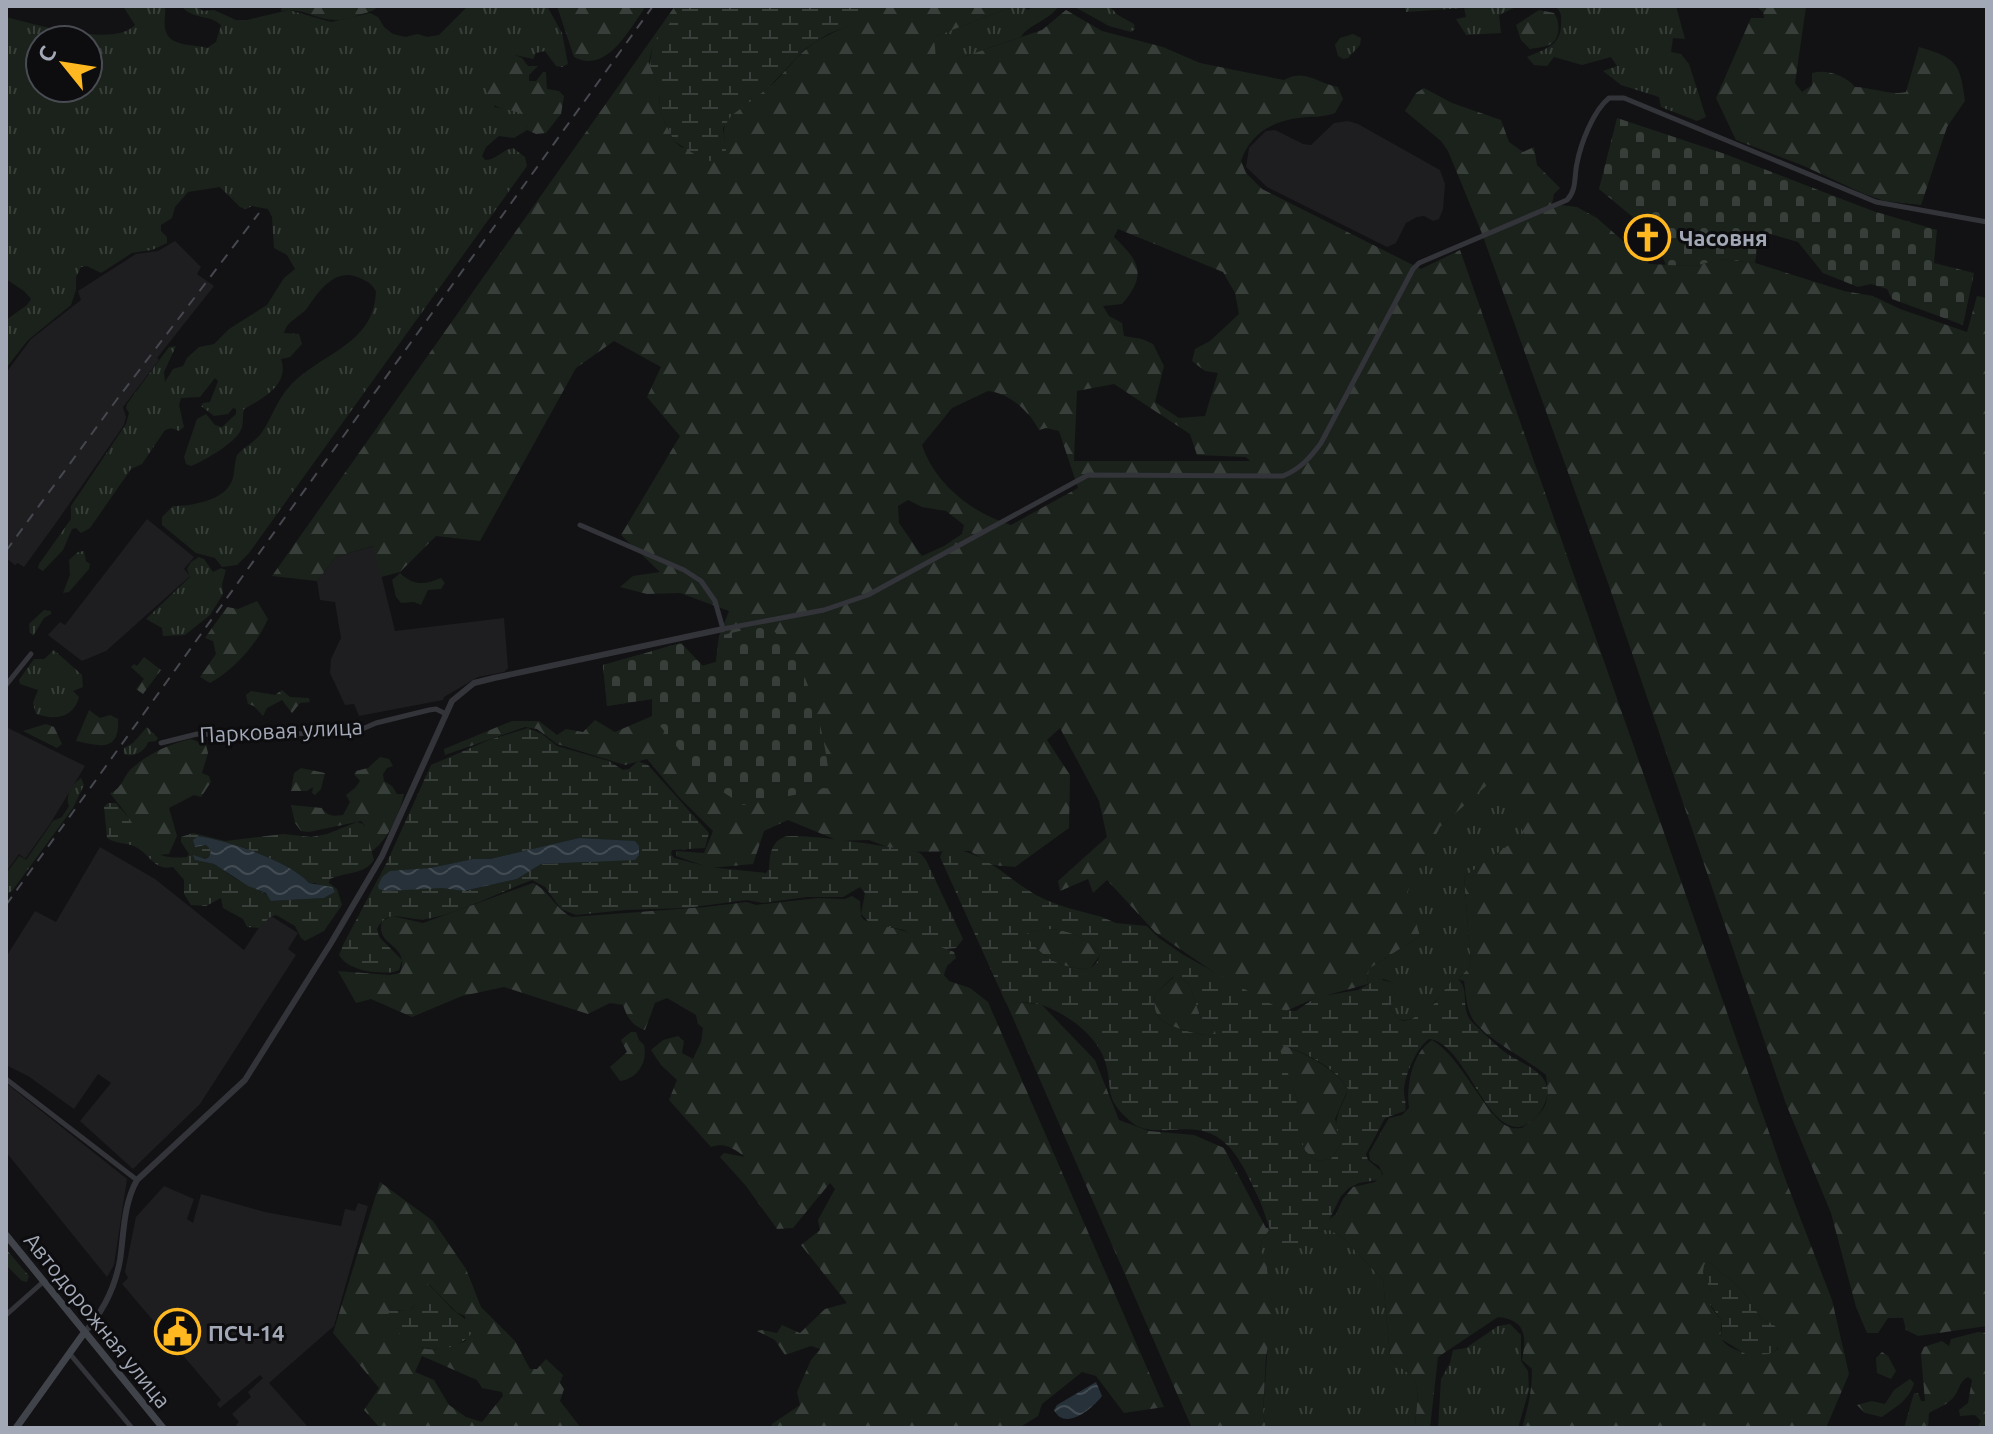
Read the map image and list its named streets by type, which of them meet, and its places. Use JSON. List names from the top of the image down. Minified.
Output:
{"streets":{"main road":["Автодорожная улица"],"street":["Парковая улица"]},"places":{"church":["Часовня"],"public building":["ПСЧ-14"]},"north":"top left"}
